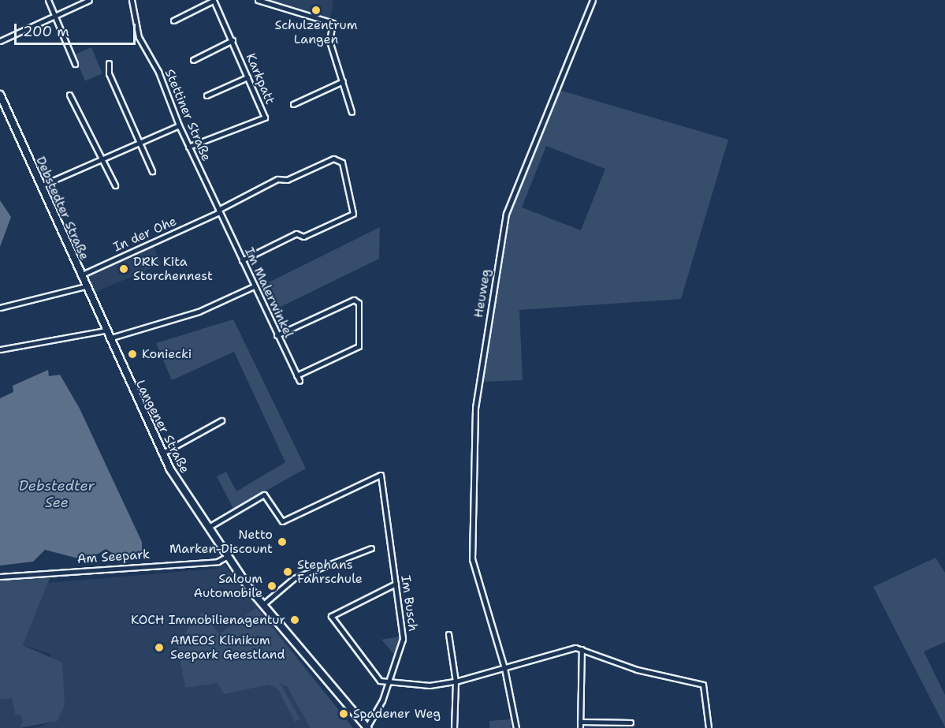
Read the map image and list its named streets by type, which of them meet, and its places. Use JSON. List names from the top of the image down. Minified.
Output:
{"streets":{"main road":["Debstedter Straße","Langener Straße"],"street":["Karkpatt","Stettiner Straße","In der Ohe","Im Malerwinkel","Heuweg","Am Seepark","Im Busch"]},"crossings":[["Karkpatt","Stettiner Straße"],["Stettiner Straße","In der Ohe"],["Stettiner Straße","Im Malerwinkel"],["Debstedter Straße","In der Ohe"],["Debstedter Straße","Langener Straße"],["In der Ohe","Im Malerwinkel"],["Langener Straße","Am Seepark"],["Langener Straße","Im Busch"]],"water":["Debstedter See"],"places":["Schulzentrum Langen","DRK Kita Storchennest","Koniecki","Netto Marken-Discount","Stephans Fahrschule","Saloum Automobile","KOCH Immobilienagentur","AMEOS Klinikum Seepark Geestland","Spadener Weg"],"scale_bar":"200 m"}
